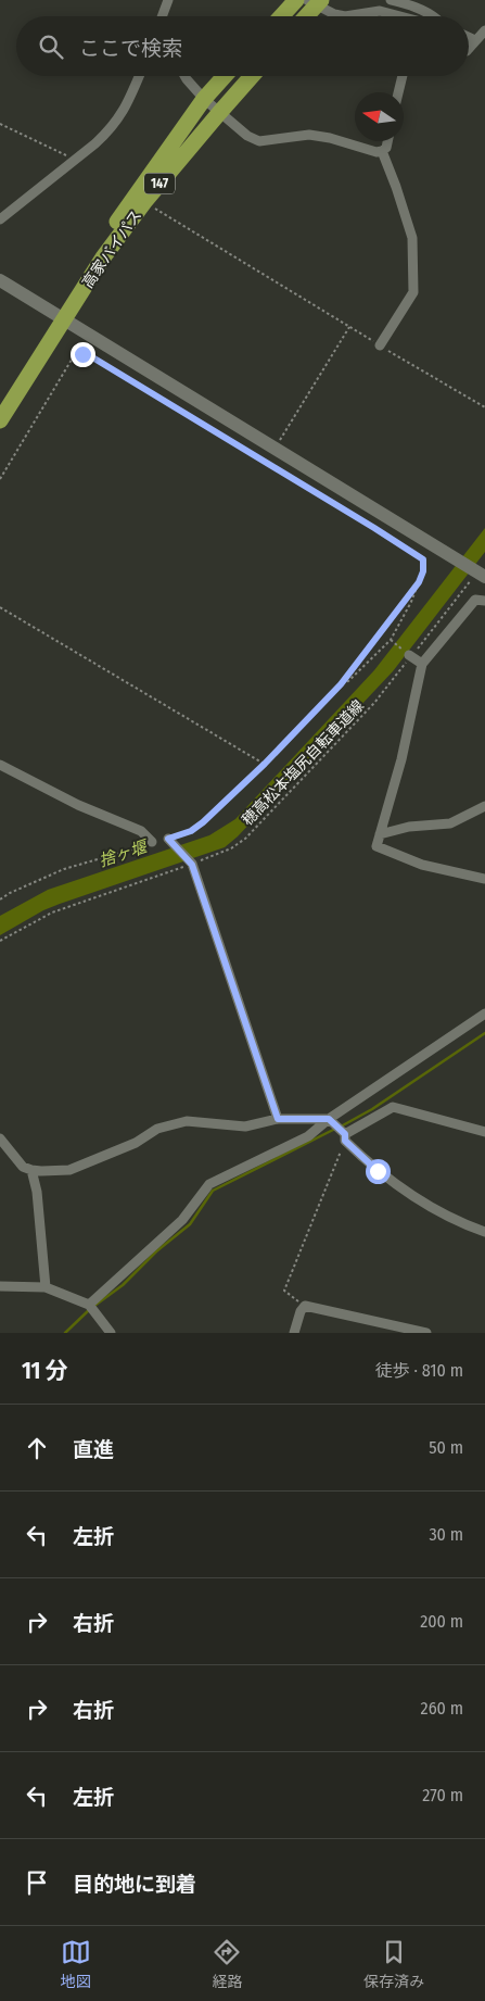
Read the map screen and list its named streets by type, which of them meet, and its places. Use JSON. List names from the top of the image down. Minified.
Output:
{"streets":{"highway":["147","高家バイパス"],"path":["穂高松本塩尻自転車道線"]},"water":["捨ヶ堰"],"north":"left","page":{"search":"ここで検索","heading":["11 分","徒歩 · 810 m"],"list":[["直進","50 m"],["左折","30 m"],["右折","200 m"],["右折","260 m"],["左折","270 m"],"目的地に到着"],"nav":["地図","経路","保存済み"]}}
